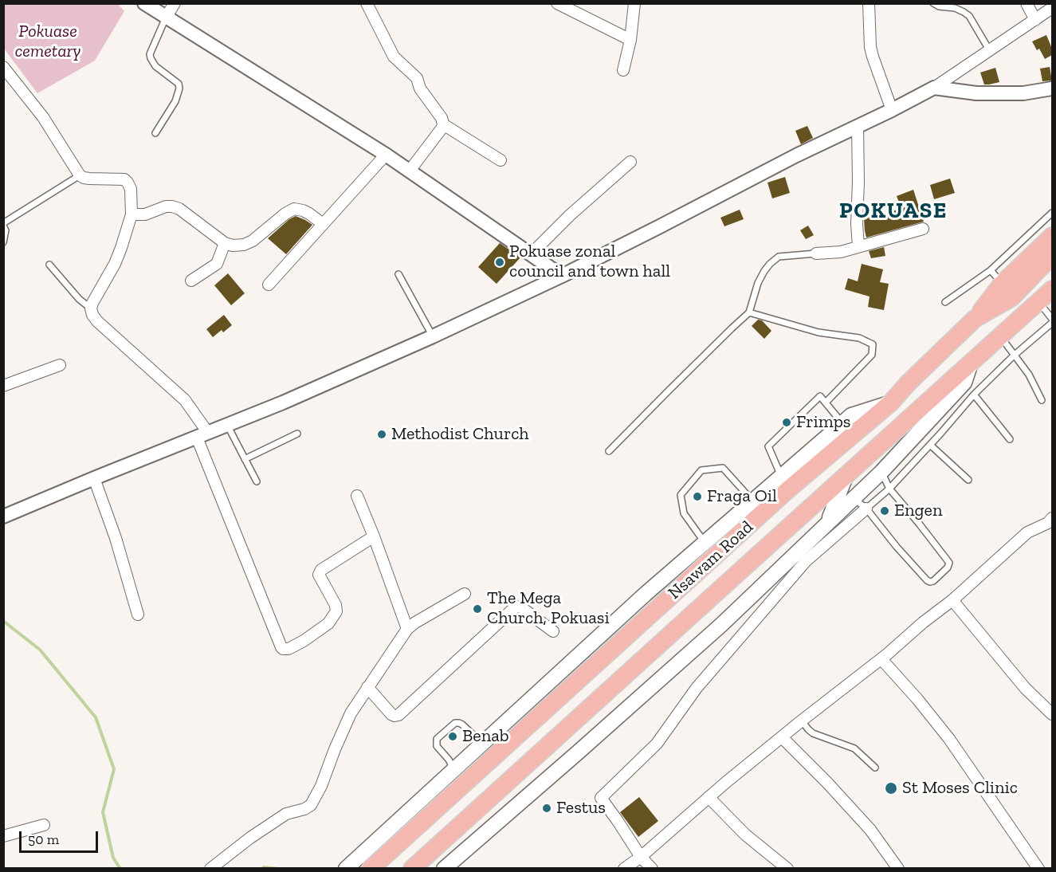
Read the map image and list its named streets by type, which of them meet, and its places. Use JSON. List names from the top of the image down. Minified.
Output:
{"streets":{"highway":["Nsawam Road"]},"districts":["POKUASE"],"parks":["Pokuase cemetary"],"places":["Pokuase zonal council and town hall","Frimps","Methodist Church","Fraga Oil","Engen","The Mega Church, Pokuasi","Benab","St Moses Clinic","Festus"],"scale_bar":"50 m"}
